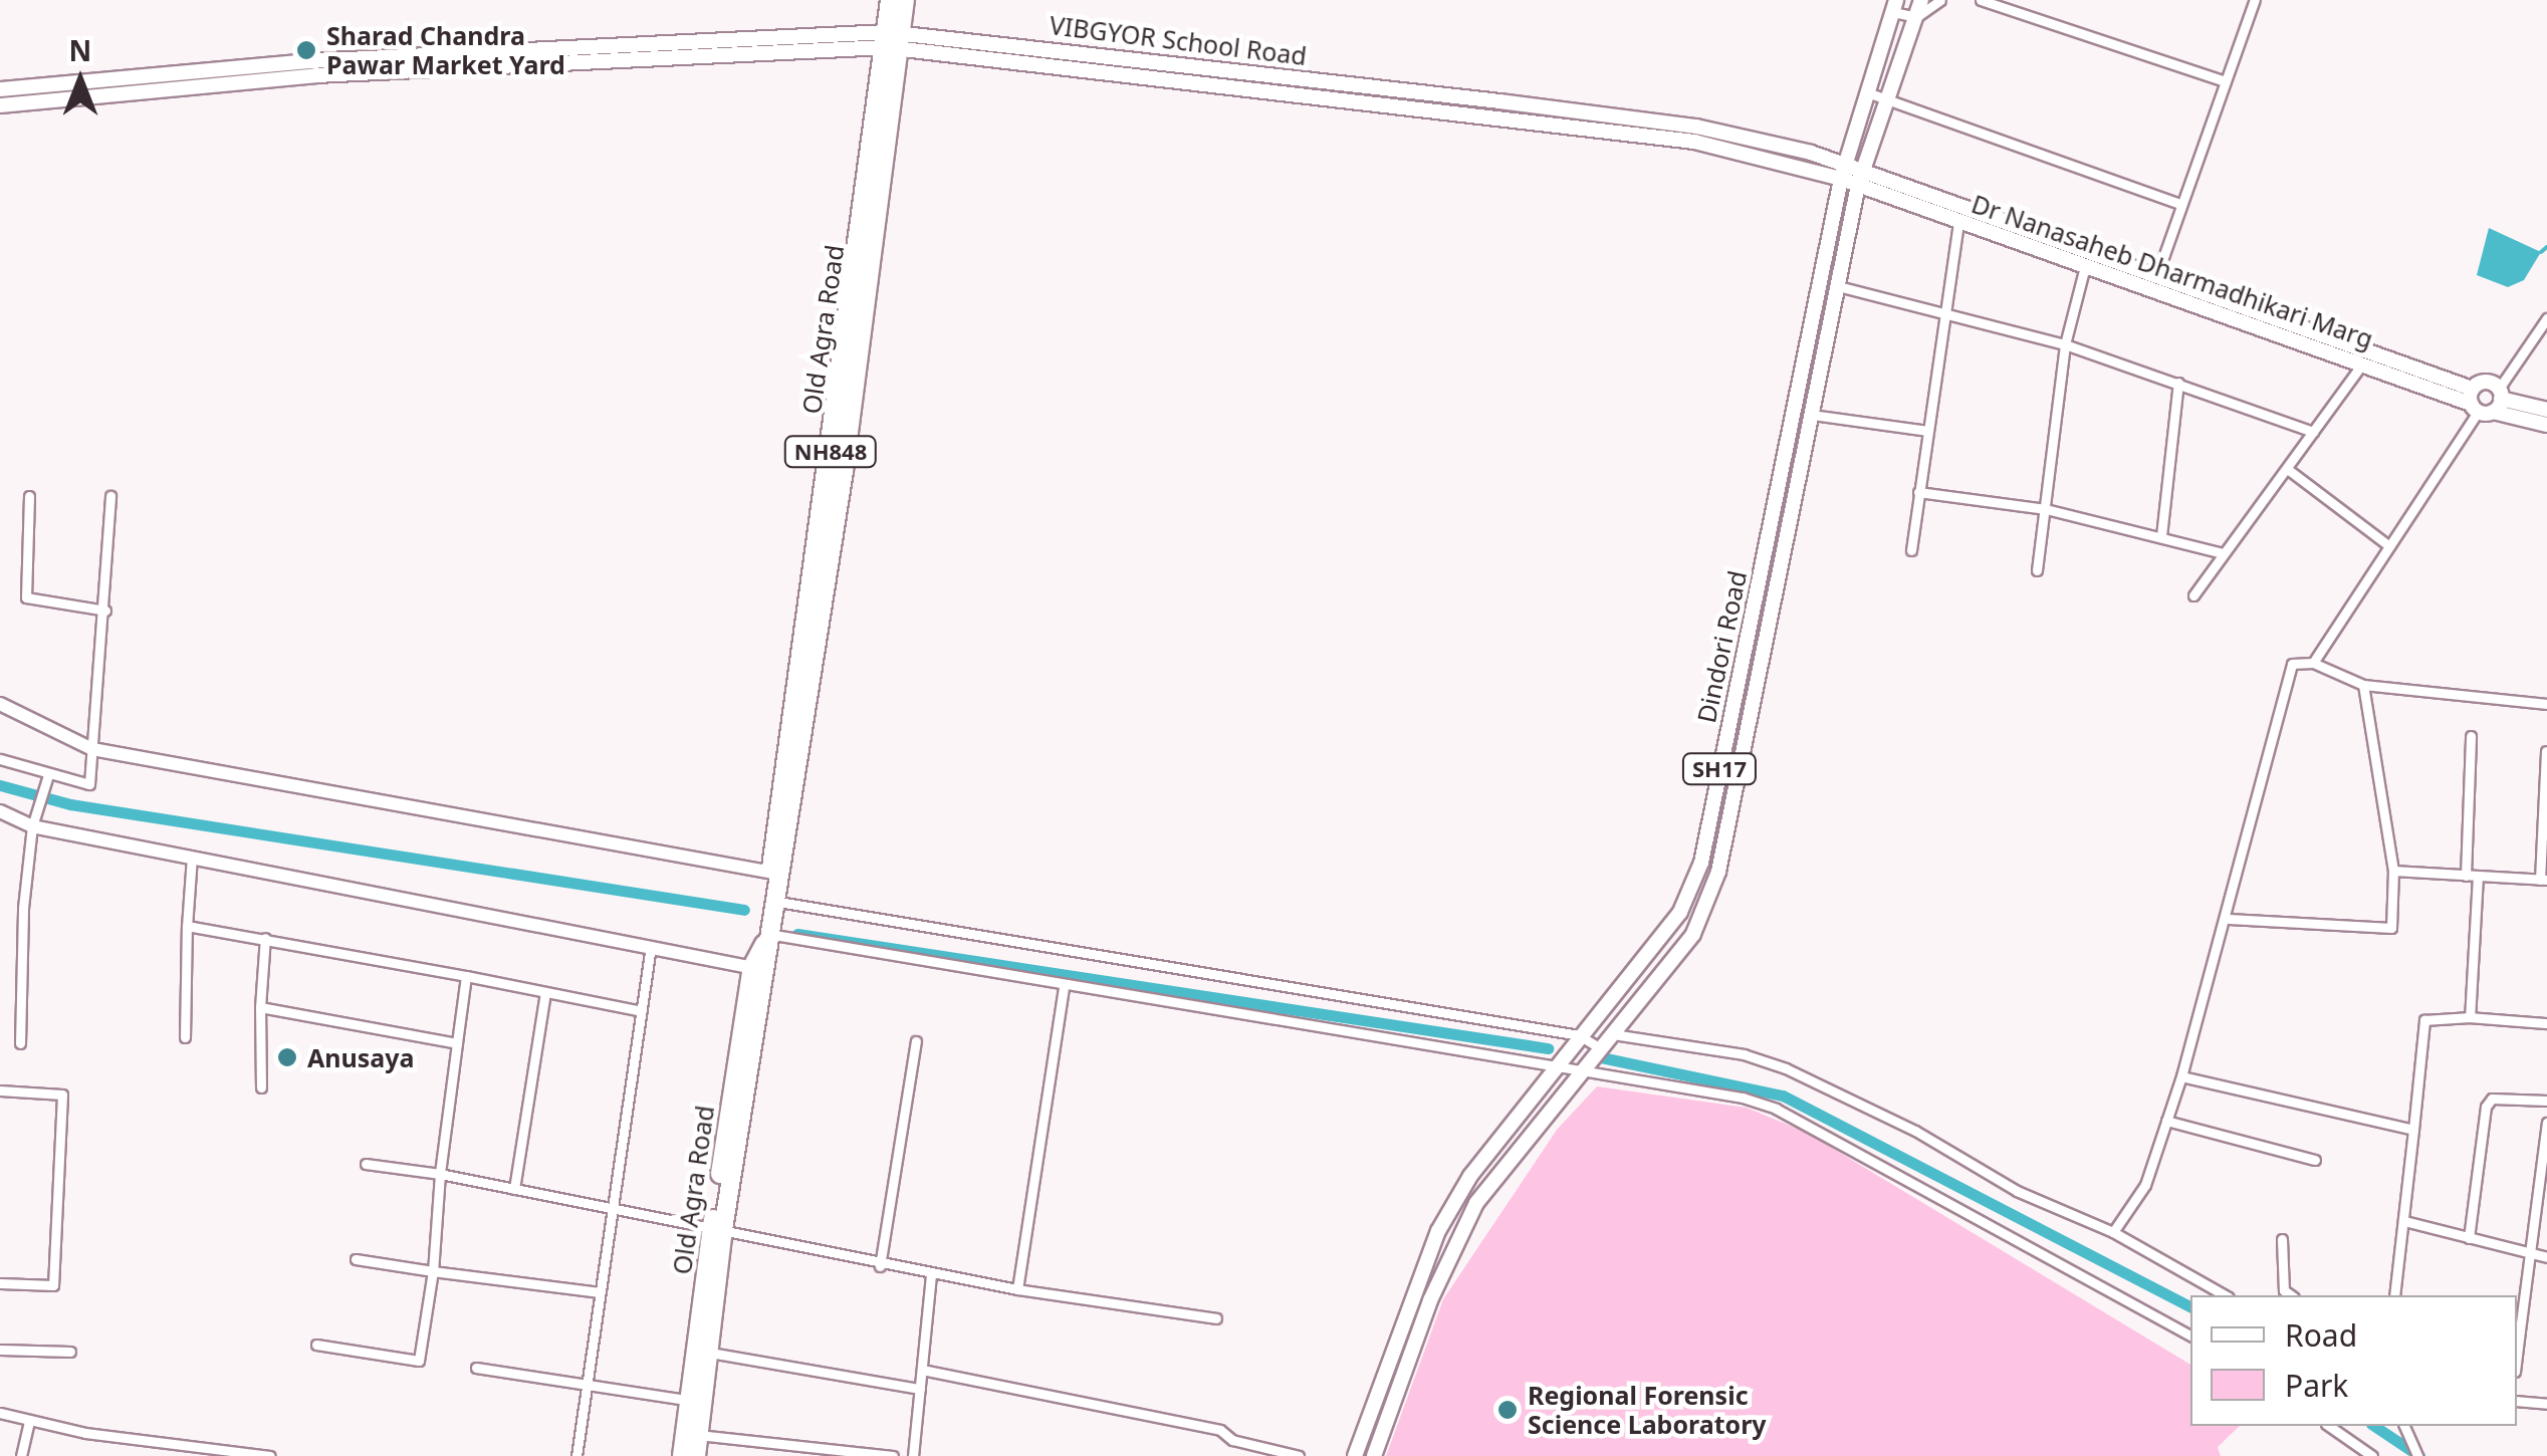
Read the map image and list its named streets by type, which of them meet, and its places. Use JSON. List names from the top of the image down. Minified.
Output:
{"streets":{"highway":["Old Agra Road","NH848"],"main road":["VIBGYOR School Road","Dr Nanasaheb Dharmadhikari Marg","Dindori Road","SH17"]},"crossings":[["VIBGYOR School Road","Dr Nanasaheb Dharmadhikari Marg"],["VIBGYOR School Road","NH848"],["VIBGYOR School Road","Dindori Road"],["Old Agra Road","NH848"]],"places":["Sharad Chandra Pawar Market Yard","Anusaya","Regional Forensic Science Laboratory"],"legend":["Road","Park"],"north":"top"}
